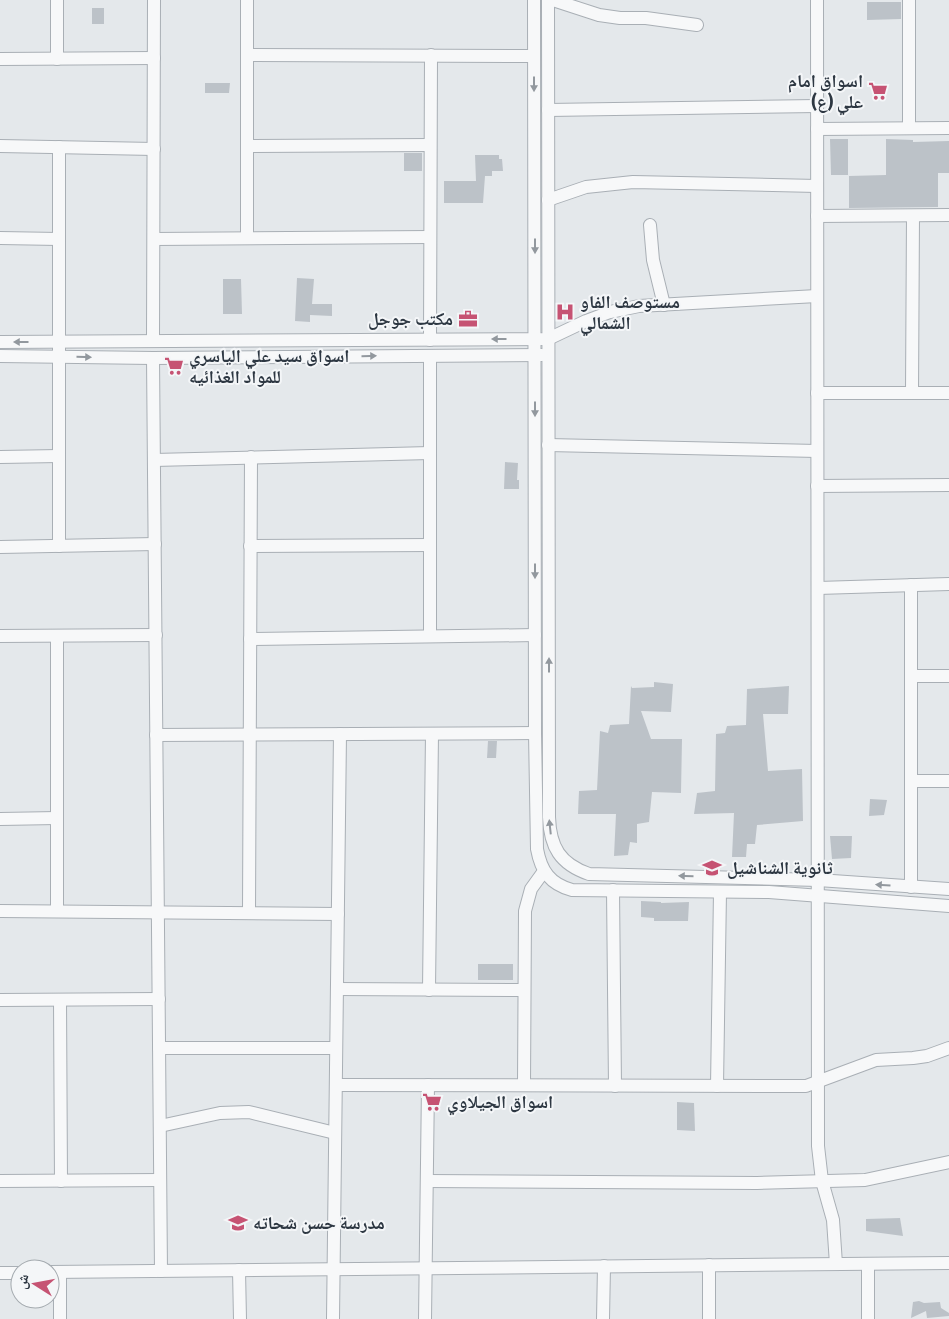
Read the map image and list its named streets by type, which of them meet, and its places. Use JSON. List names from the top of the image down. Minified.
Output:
{"places":{"supermarket":["اسواق امام علي (ع)","اسواق سيد علي الياسري للمواد الغذائيه","اسواق الجيلاوي"],"hospital":["مستوصف الفاو الشمالي"],"office":["مكتب جوجل"],"school or university":["ثانوية الشناشيل","مدرسة حسن شحاته"]},"north":"left"}
